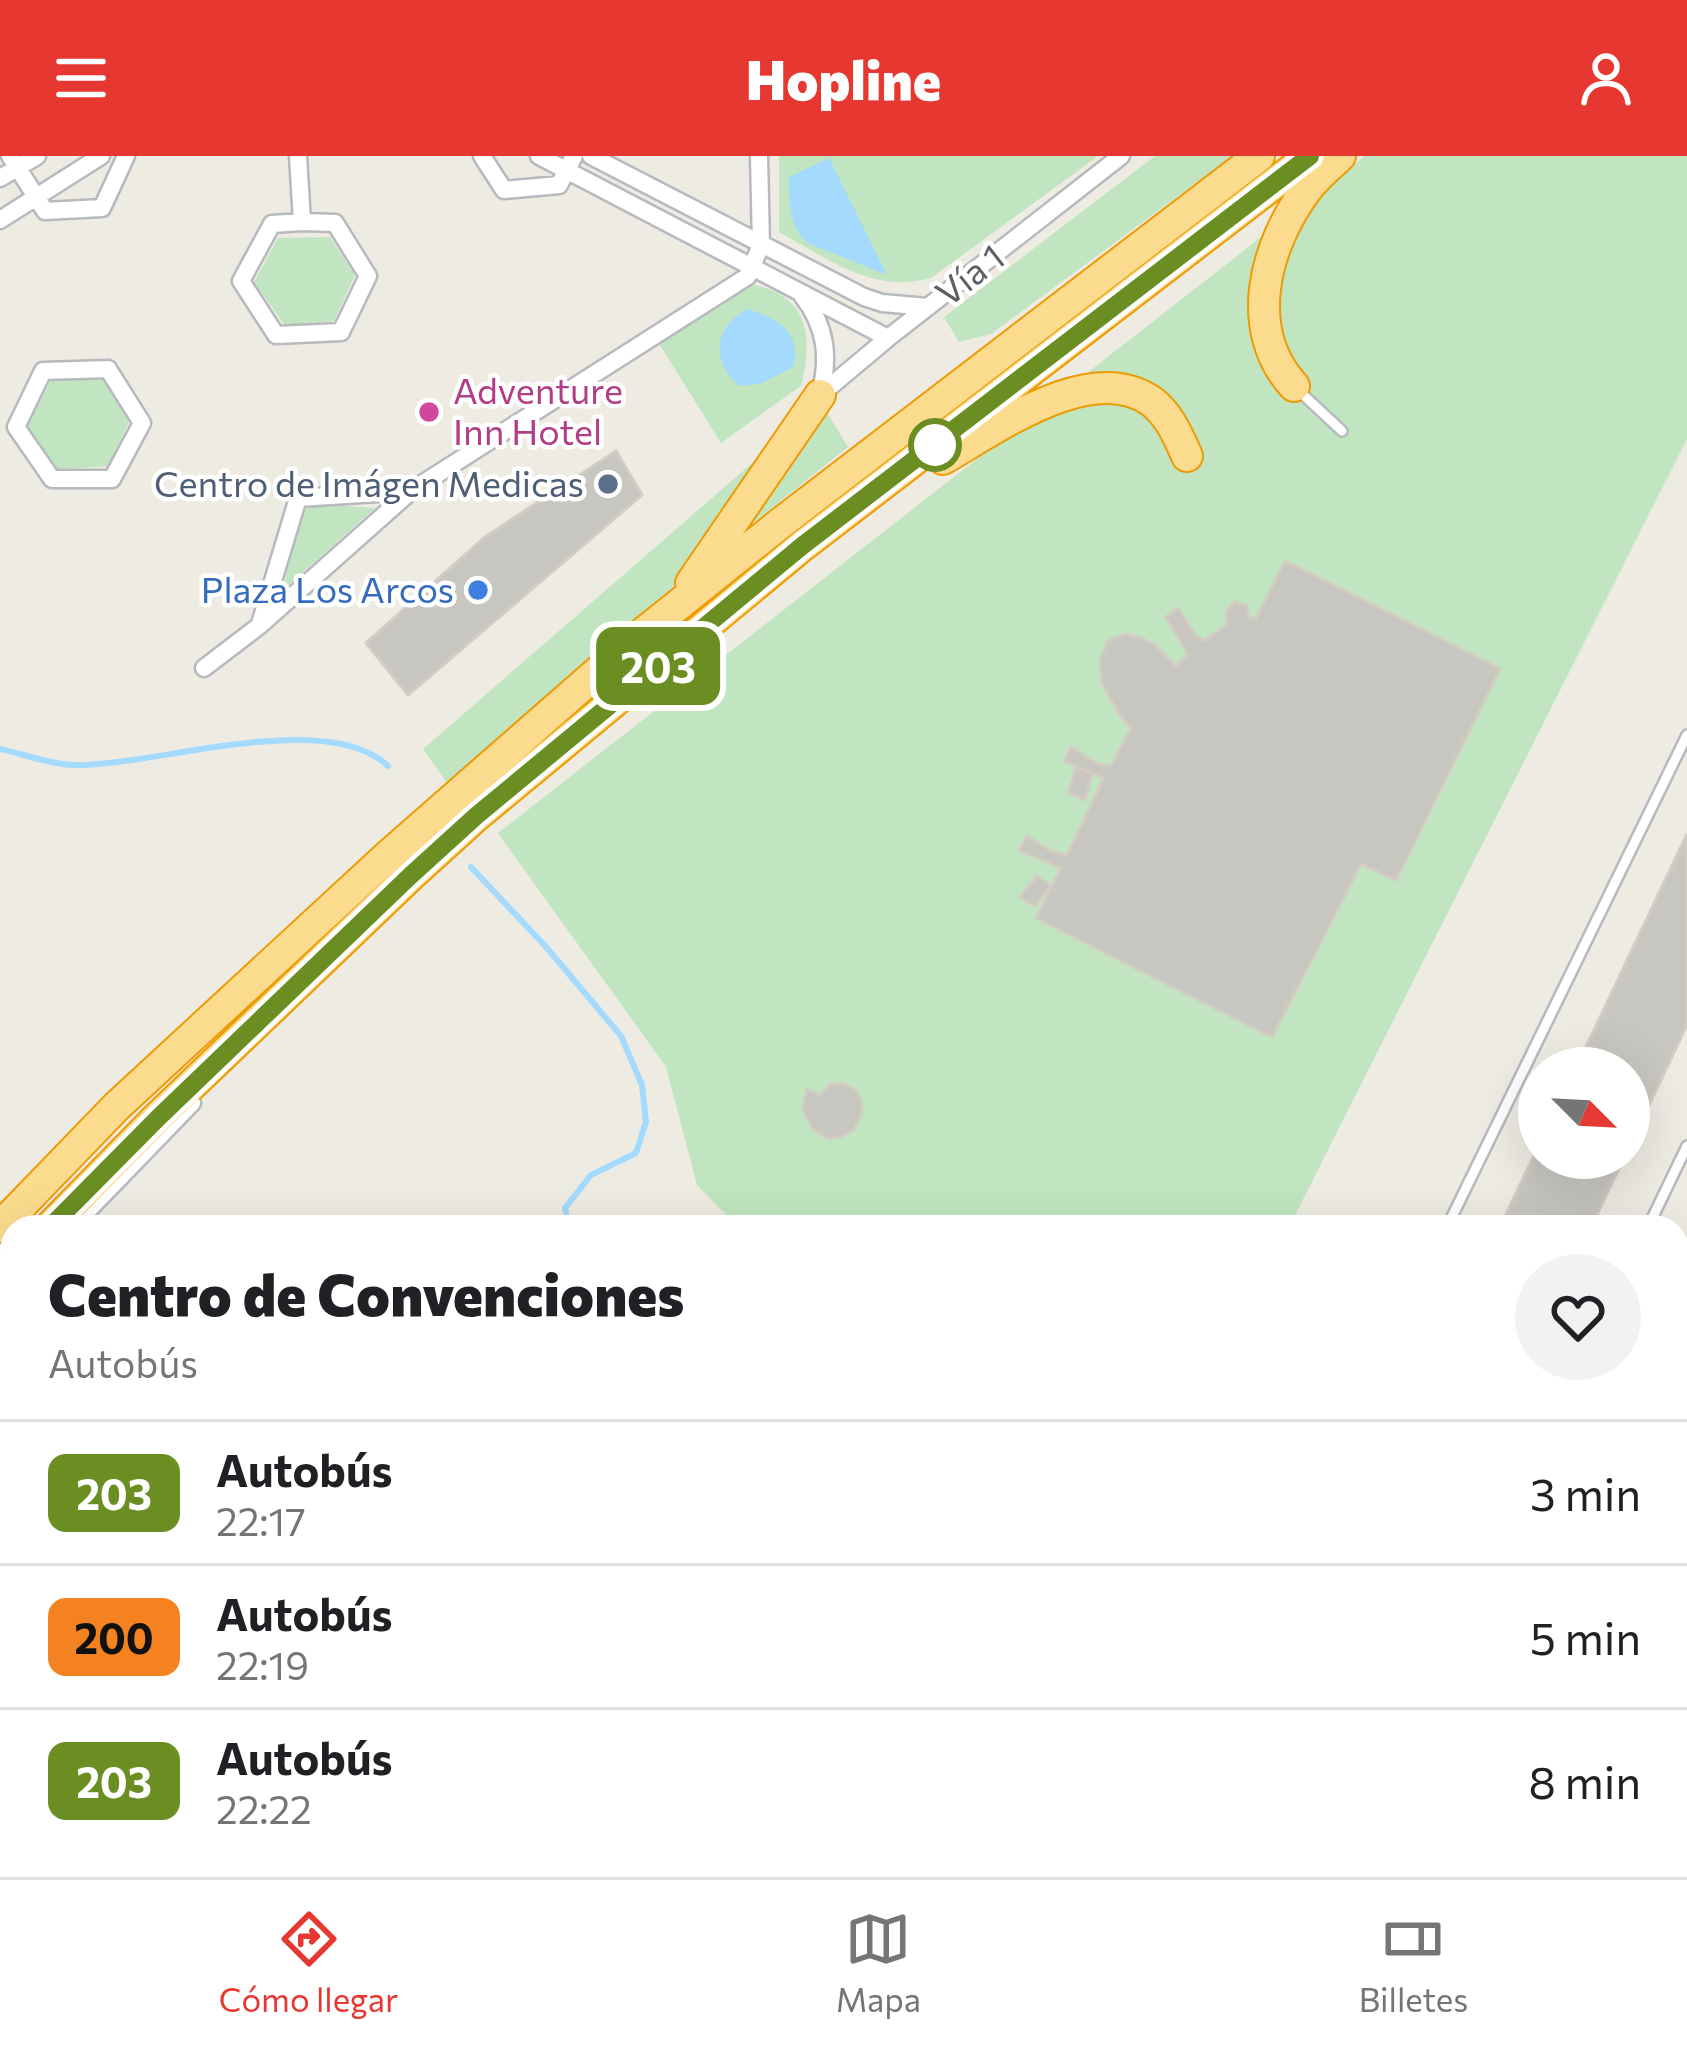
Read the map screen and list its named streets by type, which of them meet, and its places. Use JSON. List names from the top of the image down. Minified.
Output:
{"streets":{"street":["Vía 1"]},"places":["Adventure Inn Hotel","Centro de Imágen Medicas","Plaza Los Arcos"],"lines":["bus line 203"],"north":"bottom right","page":{"header":"Hopline","on_map":"203","heading":["Centro de Convenciones","Autobús"],"list":[{"mark":"203","name":"Autobús","note":"22:17","value":"3 min"},{"mark":"200","name":"Autobús","note":"22:19","value":"5 min"},{"mark":"203","name":"Autobús","note":"22:22","value":"8 min"}],"tabs":["Cómo llegar","Mapa","Billetes"]}}
